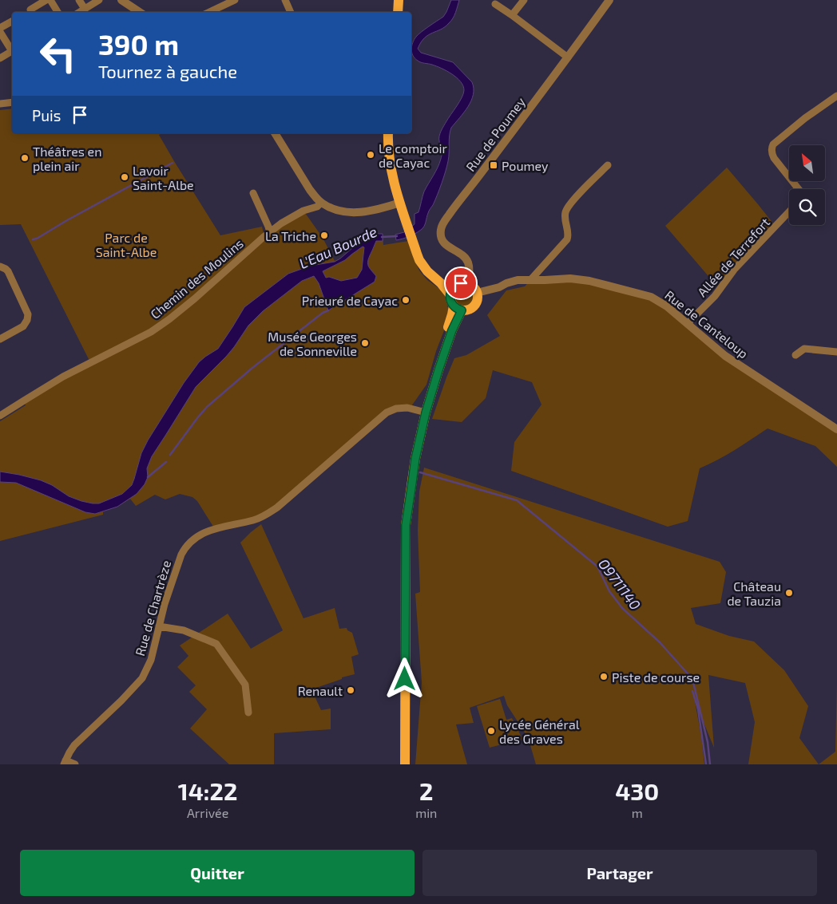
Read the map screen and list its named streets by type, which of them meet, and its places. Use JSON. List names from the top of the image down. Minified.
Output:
{"streets":{"street":["Rue de Poumey","Allée de Terrefort","Chemin des Moulins","Rue de Canteloup","Rue de Chartrèze"]},"crossings":[["Rue de Poumey","Rue de Canteloup"],["Allée de Terrefort","Rue de Canteloup"]],"water":["L'Eau Bourde","O9711140"],"parks":["Parc de Saint-Albe"],"places":{"other":["Le comptoir de Cayac","Théâtres en plein air","Lavoir Saint-Albe","La Triche","Prieuré de Cayac","Musée Georges de Sonneville","Château de Tauzia","Piste de course","Renault","Lycée Général des Graves"],"transit":["Poumey"]},"north":"top left","page":{"turn":["390 m","Tournez à gauche"],"then":"Puis","eta":["14:22","Arrivée","2","min","430","m"],"buttons":["Quitter","Partager"]}}
